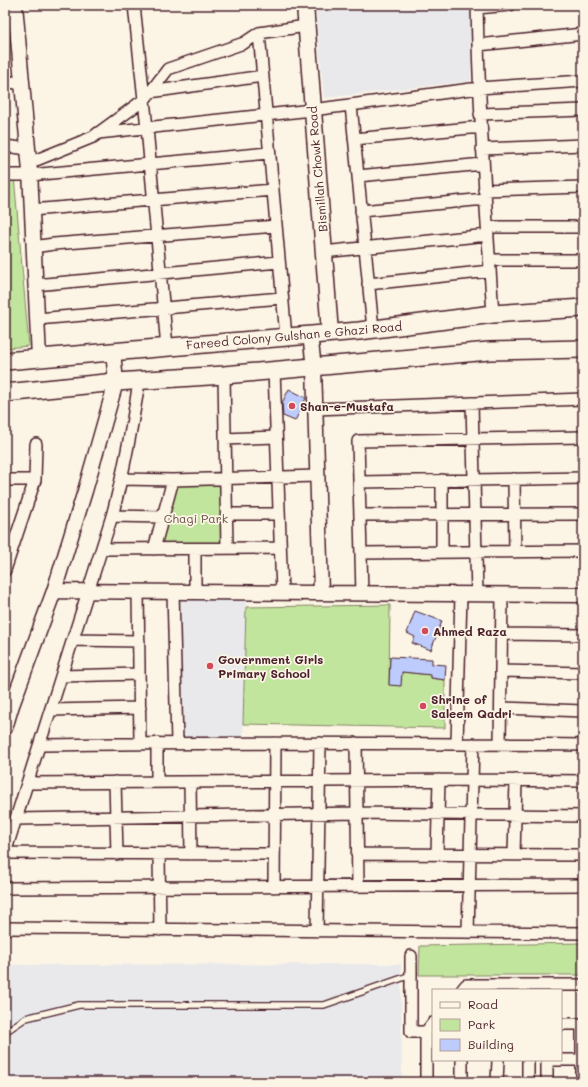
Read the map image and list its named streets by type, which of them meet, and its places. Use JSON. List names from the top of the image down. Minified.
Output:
{"streets":{"main road":["Bismillah Chowk Road","Fareed Colony Gulshan e Ghazi Road"]},"crossings":[["Bismillah Chowk Road","Fareed Colony Gulshan e Ghazi Road"]],"parks":["Chagi Park"],"places":["Shan-e-Mustafa","Ahmed Raza","Government Girls Primary School","Shrine of Saleem Qadri"],"legend":["Road","Park","Building"]}
